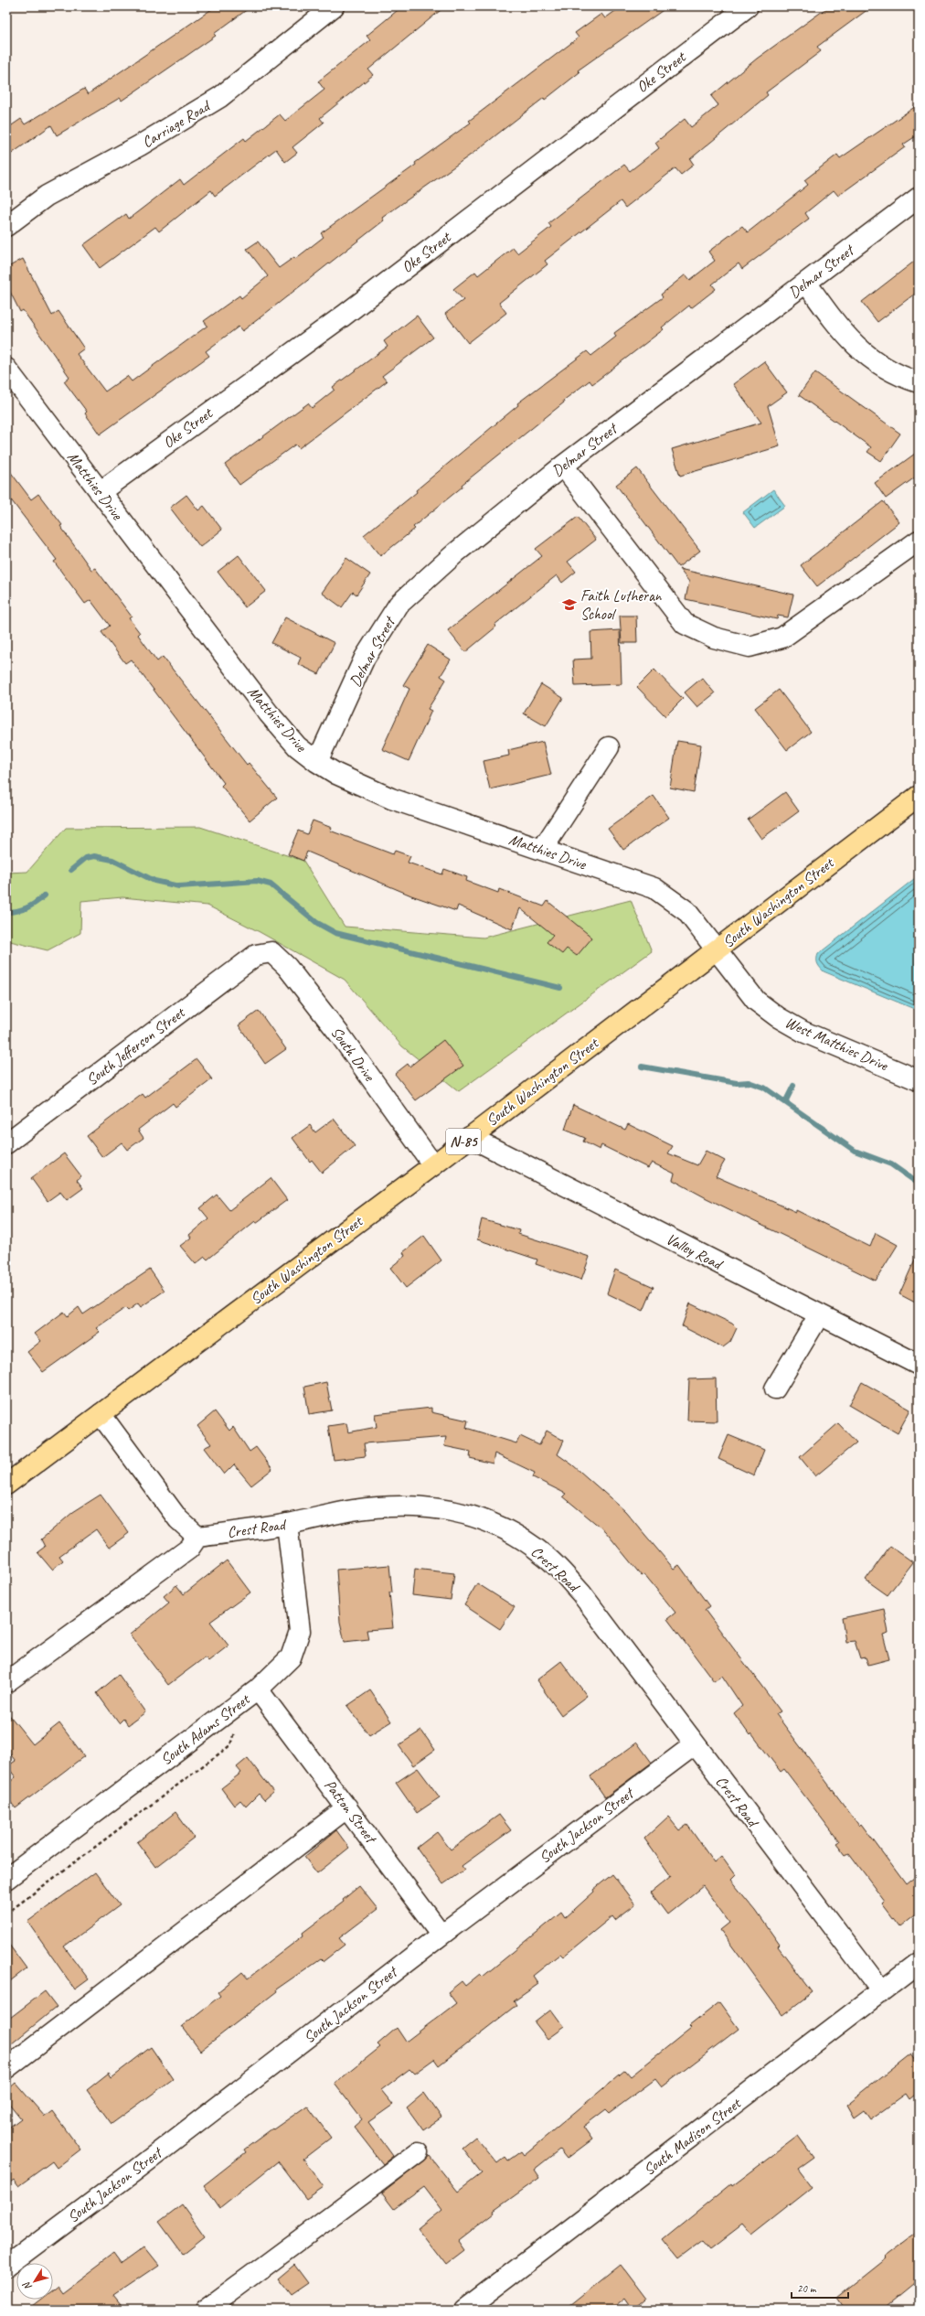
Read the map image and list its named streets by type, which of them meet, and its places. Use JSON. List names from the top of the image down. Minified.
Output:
{"streets":{"main road":["South Washington Street","N-85"],"street":["Oke Street","Carriage Road","Delmar Street","Matthies Drive","West Matthies Drive","South Jefferson Street","South Drive","Valley Road","Crest Road","South Adams Street","Patton Street","South Jackson Street","South Madison Street"]},"crossings":[["Oke Street","Matthies Drive"],["Delmar Street","Matthies Drive"],["Matthies Drive","South Washington Street"],["Matthies Drive","West Matthies Drive"],["South Washington Street","West Matthies Drive"],["South Washington Street","South Drive"],["South Washington Street","Valley Road"],["South Jefferson Street","South Drive"],["Crest Road","South Adams Street"],["Crest Road","South Jackson Street"],["Crest Road","South Madison Street"],["South Adams Street","Patton Street"],["Patton Street","South Jackson Street"]],"places":{"school or university":["Faith Lutheran School"]},"scale_bar":"20 m","north":"bottom left"}
